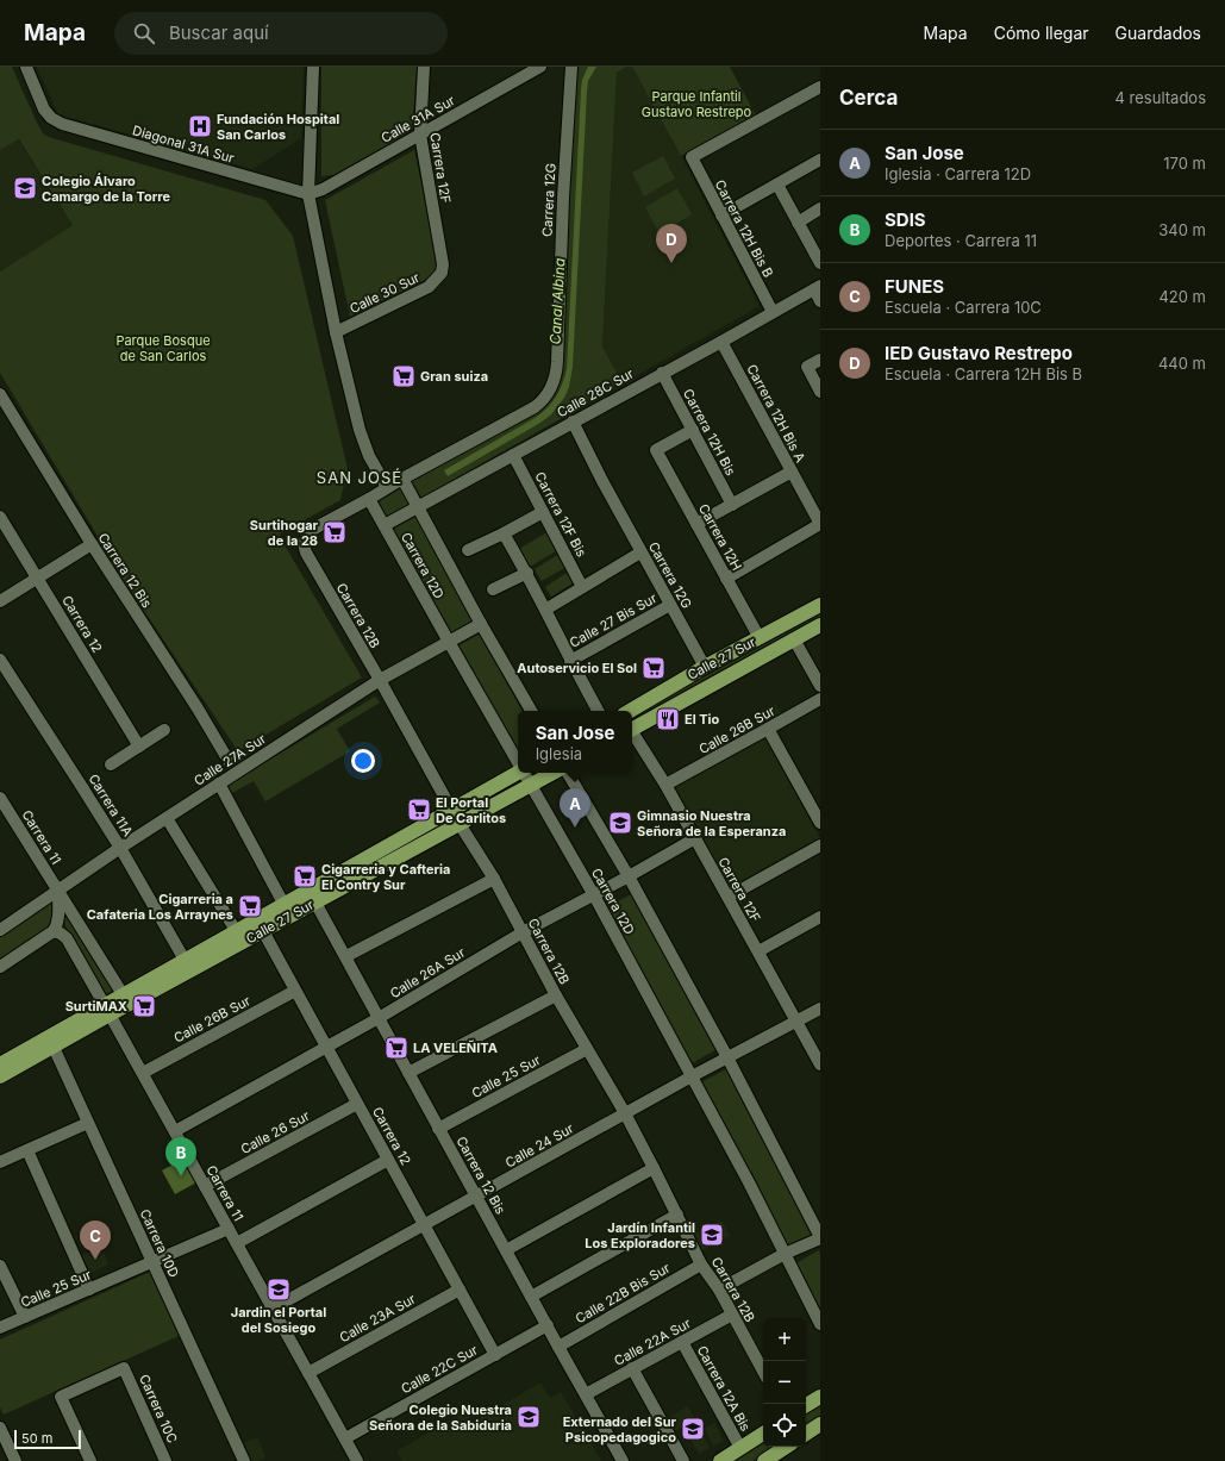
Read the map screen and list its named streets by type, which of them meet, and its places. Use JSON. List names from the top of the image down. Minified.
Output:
{"streets":{"main road":["Calle 27 Sur"],"street":["Calle 31A Sur","Diagonal 31A Sur","Carrera 12F","Carrera 12G","Carrera 12H Bis B","Calle 30 Sur","Calle 28C Sur","Carrera 12H Bis A","Carrera 12H Bis","Carrera 12F Bis","Carrera 12H","Carrera 12D","Carrera 12 Bis","Carrera 12B","Calle 27 Bis Sur","Carrera 12","Calle 26B Sur","Calle 27A Sur","Carrera 11A","Carrera 11","Calle 26A Sur","Calle 25 Sur","Calle 26 Sur","Calle 24 Sur","Carrera 10D","Calle 22B Bis Sur","Calle 23A Sur","Calle 22A Sur","Calle 22C Sur","Carrera 12A Bis","Carrera 10C"]},"crossings":[["Calle 31A Sur","Diagonal 31A Sur"],["Calle 31A Sur","Carrera 12F"],["Carrera 12F","Calle 30 Sur"],["Carrera 12F","Calle 26B Sur"],["Carrera 12F","Calle 26A Sur"],["Carrera 12F","Calle 24 Sur"],["Carrera 12G","Calle 28C Sur"],["Carrera 12G","Calle 27 Bis Sur"],["Carrera 12G","Calle 27 Sur"],["Carrera 12H Bis B","Calle 28C Sur"],["Calle 28C Sur","Carrera 12H Bis A"],["Calle 28C Sur","Carrera 12H Bis"],["Calle 28C Sur","Carrera 12F Bis"],["Calle 28C Sur","Carrera 12D"],["Calle 28C Sur","Carrera 12B"],["Carrera 12H Bis","Carrera 12H"],["Carrera 12H","Calle 27 Sur"],["Carrera 12D","Calle 27 Sur"],["Carrera 12D","Calle 27A Sur"],["Carrera 12D","Calle 26A Sur"],["Carrera 12D","Calle 24 Sur"],["Carrera 12 Bis","Calle 27 Sur"],["Carrera 12 Bis","Calle 26A Sur"],["Carrera 12 Bis","Calle 25 Sur"],["Carrera 12 Bis","Calle 24 Sur"],["Carrera 12 Bis","Calle 22B Bis Sur"],["Carrera 12 Bis","Calle 22A Sur"],["Carrera 12 Bis","Calle 22C Sur"],["Carrera 12B","Calle 27 Sur"],["Carrera 12B","Calle 27A Sur"],["Carrera 12B","Calle 26A Sur"],["Carrera 12B","Calle 25 Sur"],["Carrera 12B","Calle 24 Sur"],["Carrera 12B","Calle 22B Bis Sur"],["Carrera 12B","Calle 22A Sur"],["Carrera 12","Calle 27 Sur"],["Carrera 12","Calle 26B Sur"],["Carrera 12","Calle 26A Sur"],["Carrera 12","Calle 26 Sur"],["Carrera 12","Calle 24 Sur"],["Carrera 12","Calle 23A Sur"],["Carrera 12","Calle 22C Sur"],["Calle 27 Sur","Carrera 11A"],["Calle 27 Sur","Carrera 11"],["Calle 27 Sur","Carrera 10D"],["Calle 26B Sur","Carrera 11"],["Calle 27A Sur","Carrera 11A"],["Calle 27A Sur","Carrera 11"],["Carrera 11","Calle 26A Sur"],["Carrera 11","Calle 25 Sur"],["Carrera 11","Calle 26 Sur"],["Carrera 11","Calle 24 Sur"],["Carrera 11","Calle 23A Sur"],["Carrera 11","Calle 22C Sur"],["Calle 25 Sur","Carrera 10D"],["Calle 22A Sur","Carrera 12A Bis"]],"districts":["SAN JOSÉ"],"water":["Canal Albina"],"parks":["Parque Infantil Gustavo Restrepo","Parque Bosque de San Carlos"],"places":{"hospital":["Fundación Hospital San Carlos"],"school or university":["Colegio Álvaro Camargo de la Torre","Gimnasio Nuestra Señora de la Esperanza","Jardín Infantil Los Exploradores","Jardin el Portal del Sosiego","Colegio Nuestra Señora de la Sabiduria","Externado del Sur Psicopedagogico"],"supermarket":["Gran suiza","Surtihogar de la 28","Autoservicio El Sol","El Portal De Carlitos","Cigarreria y Cafteria El Contry Sur","Cigarreria a Cafateria Los Arraynes","SurtiMAX","LA VELEÑITA"],"restaurant":["El Tio"]},"scale_bar":"50 m","page":{"header":"Mapa","search":"Buscar aquí","nav":["Mapa","Cómo llegar","Guardados"],"heading":["Cerca","4 resultados"],"list":[{"mark":"A","name":"San Jose","note":"Iglesia · Carrera 12D","value":"170 m"},{"mark":"B","name":"SDIS","note":"Deportes · Carrera 11","value":"340 m"},{"mark":"C","name":"FUNES","note":"Escuela · Carrera 10C","value":"420 m"},{"mark":"D","name":"IED Gustavo Restrepo","note":"Escuela · Carrera 12H Bis B","value":"440 m"}],"pins":["D","A","B","C"],"popup":["San Jose","Iglesia"],"map_buttons":["+","−"],"scale":"50 m"}}
